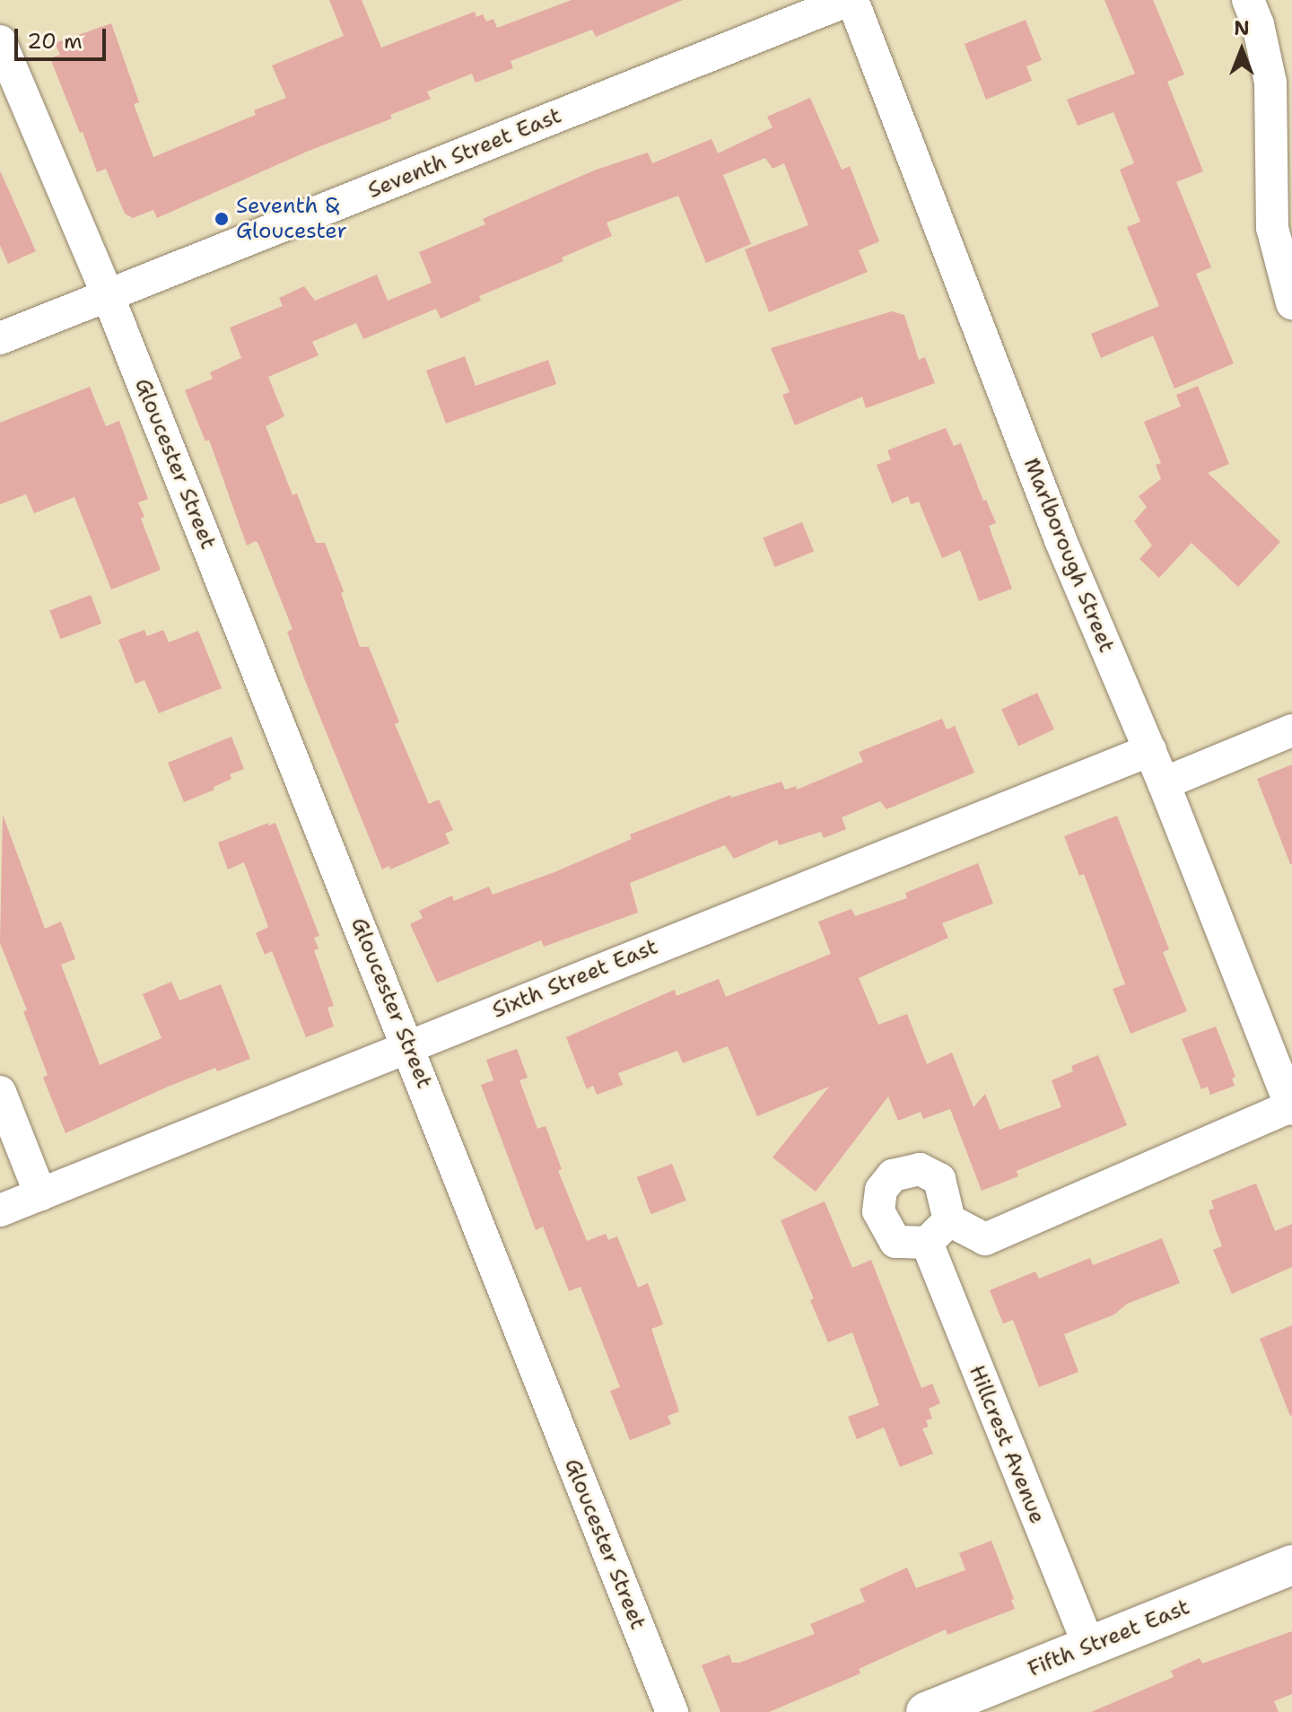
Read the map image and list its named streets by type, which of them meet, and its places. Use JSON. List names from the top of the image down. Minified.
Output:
{"streets":{"street":["Seventh Street East","Gloucester Street","Marlborough Street","Sixth Street East","Hillcrest Avenue","Fifth Street East"]},"crossings":[["Seventh Street East","Gloucester Street"],["Seventh Street East","Marlborough Street"],["Gloucester Street","Sixth Street East"],["Marlborough Street","Sixth Street East"],["Hillcrest Avenue","Fifth Street East"]],"places":["Seventh & Gloucester"],"scale_bar":"20 m","north":"top"}
